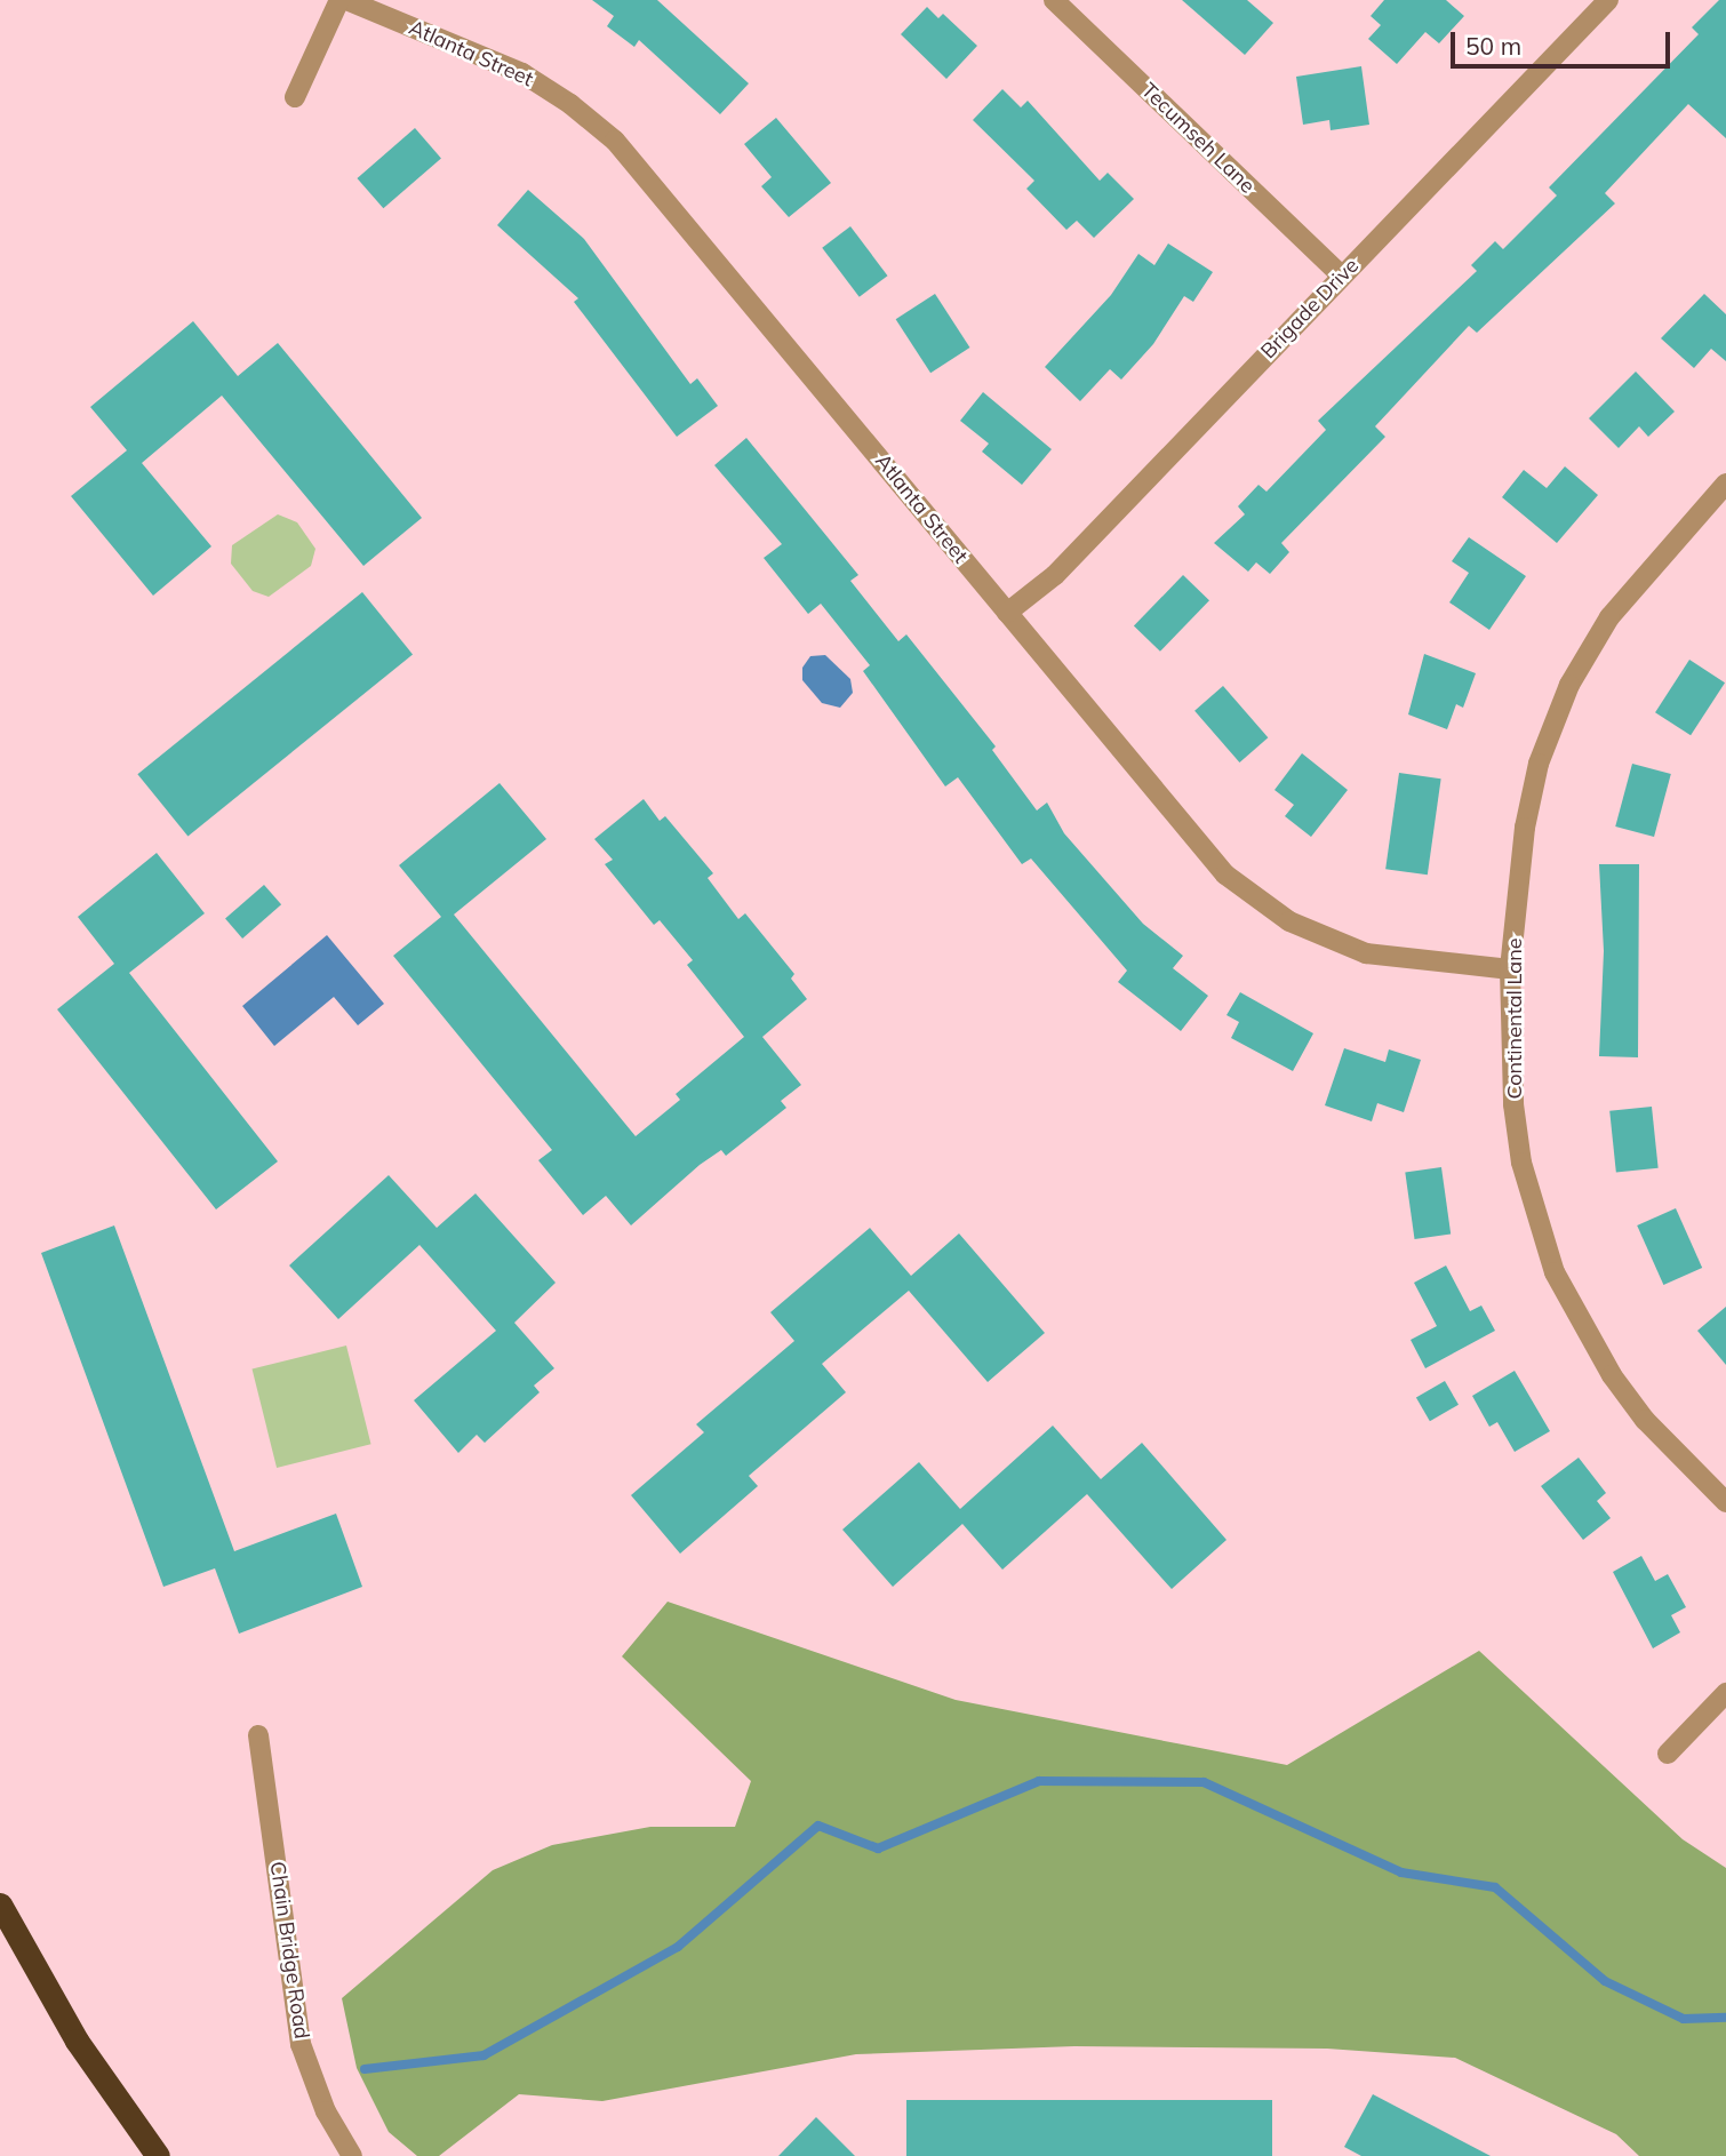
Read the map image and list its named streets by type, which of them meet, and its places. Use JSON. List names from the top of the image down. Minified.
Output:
{"streets":{"street":["Atlanta Street","Tecumseh Lane","Brigade Drive","Continental Lane","Chain Bridge Road"]},"crossings":[["Atlanta Street","Brigade Drive"],["Atlanta Street","Continental Lane"],["Tecumseh Lane","Brigade Drive"]],"scale_bar":"50 m"}
